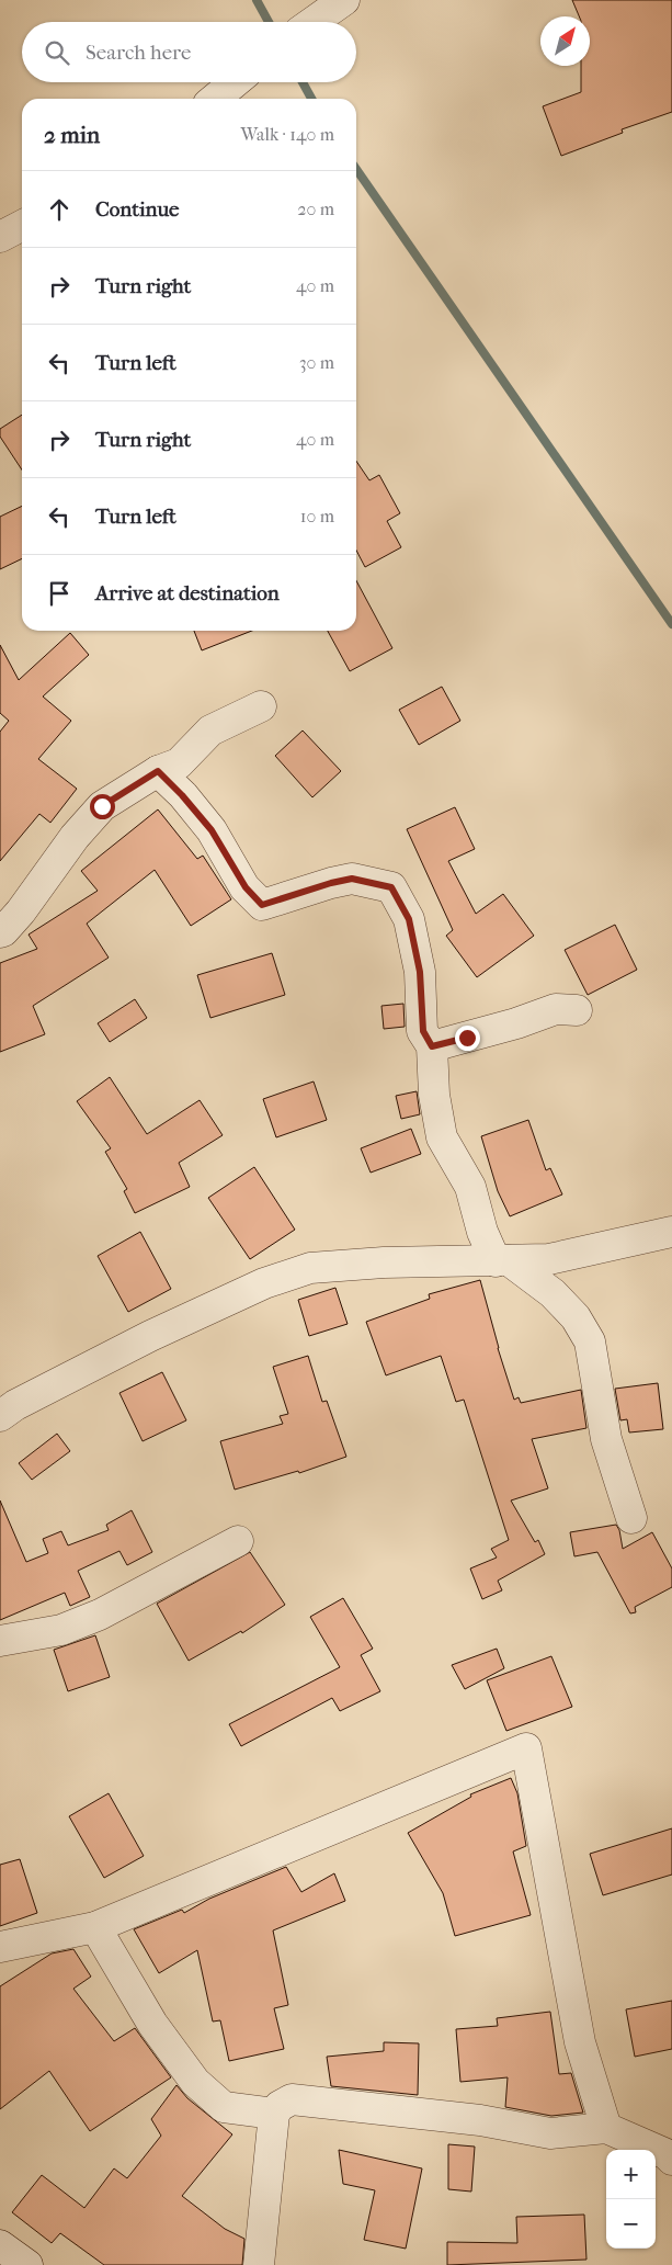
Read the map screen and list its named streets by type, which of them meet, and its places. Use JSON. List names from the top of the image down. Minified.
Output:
{"north":"top right","page":{"search":"Search here","heading":["2 min","Walk · 140 m"],"list":[["Continue","20 m"],["Turn right","40 m"],["Turn left","30 m"],["Turn right","40 m"],["Turn left","10 m"],"Arrive at destination"],"map_buttons":["+","−"]}}
